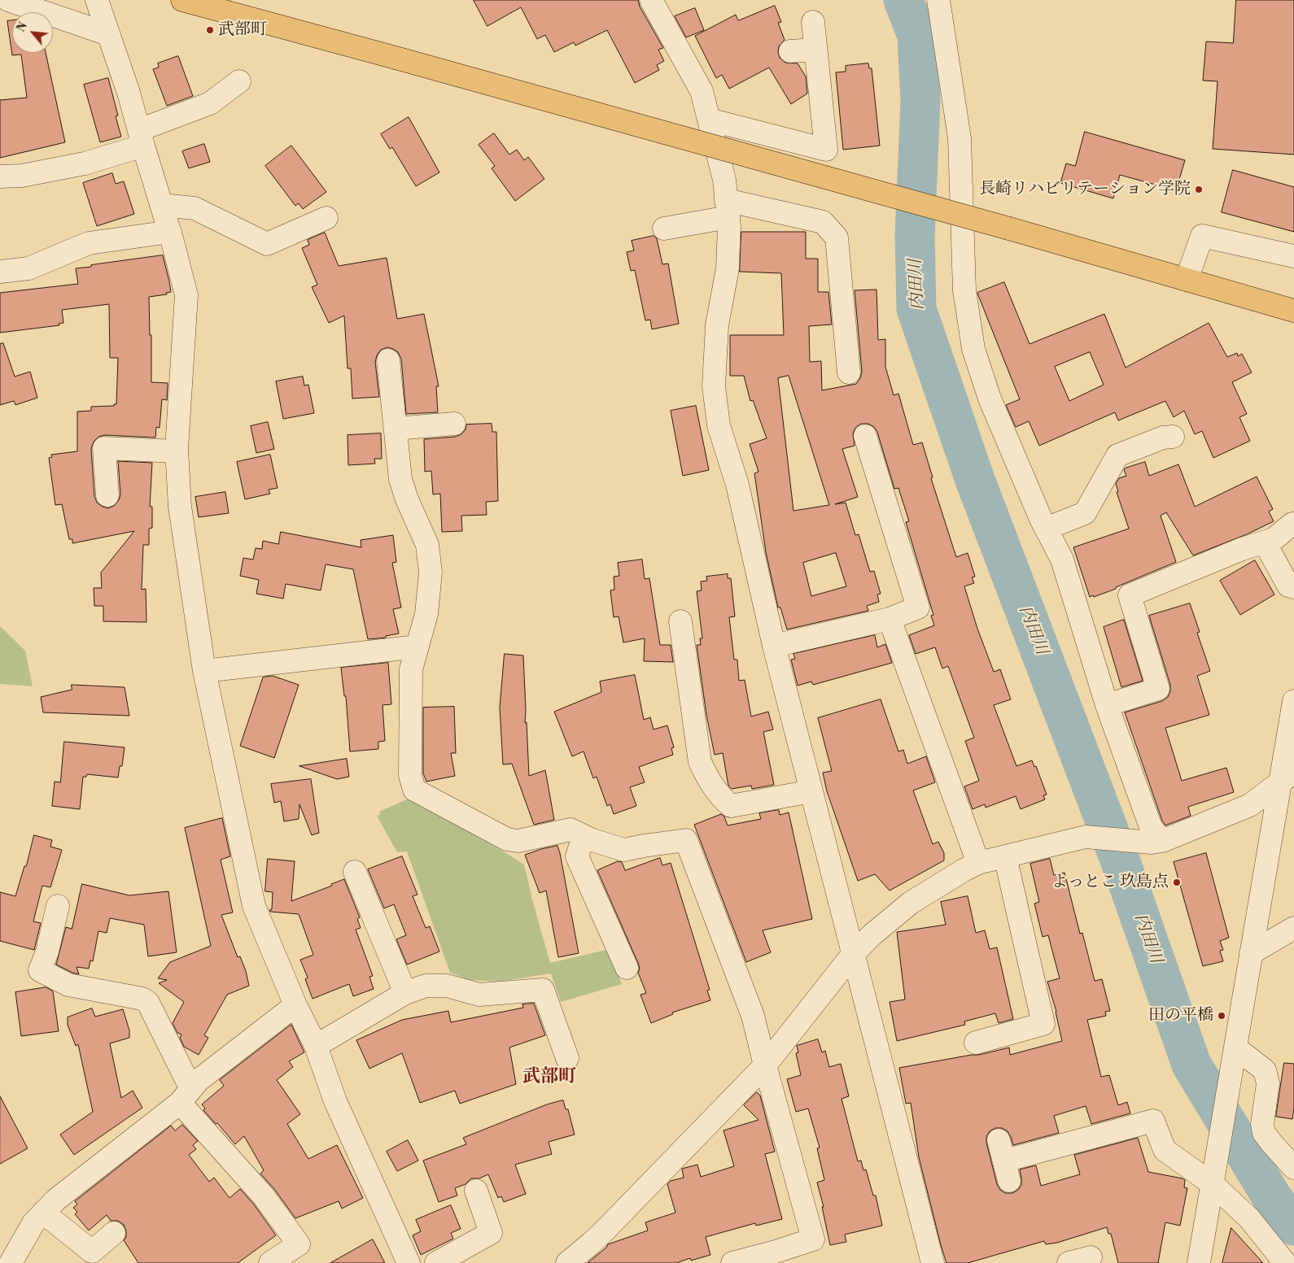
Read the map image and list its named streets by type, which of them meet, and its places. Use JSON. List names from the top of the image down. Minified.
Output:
{"districts":["武部町"],"water":["内田川"],"places":["武部町","長崎リハビリテーション学院","よっとこ 玖島点","田の平橋"],"north":"top left"}
